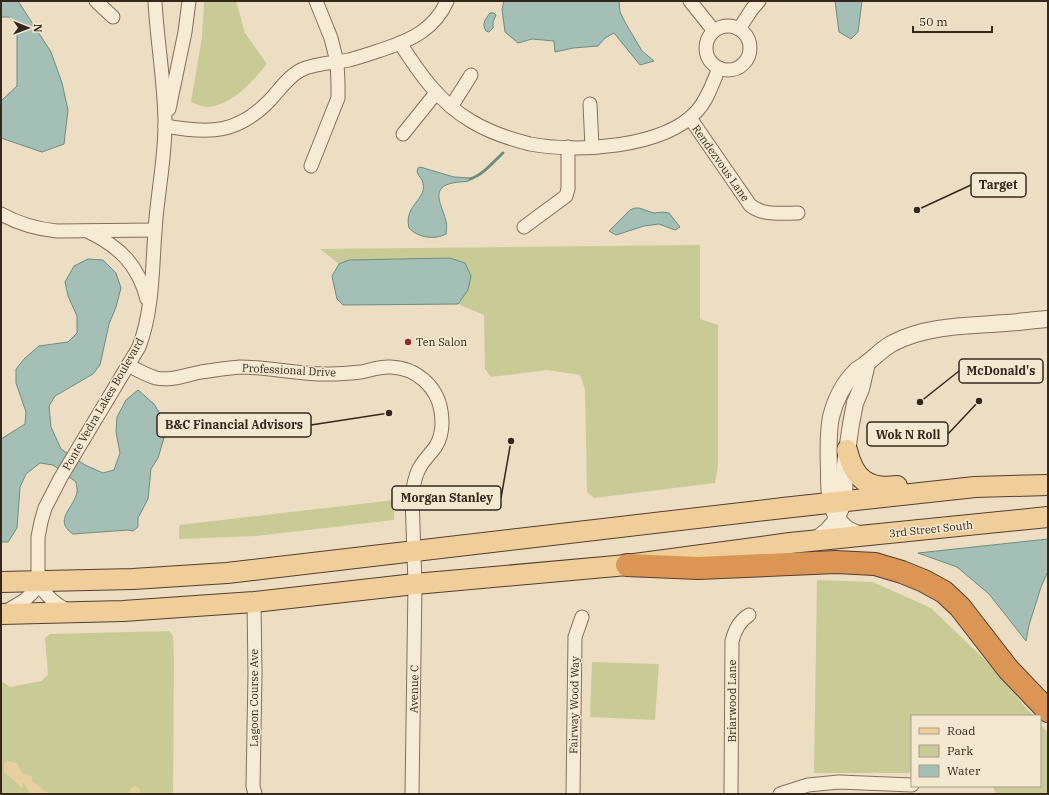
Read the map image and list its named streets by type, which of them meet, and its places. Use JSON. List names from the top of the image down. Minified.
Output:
{"streets":{"main road":["3rd Street South"],"street":["Rendezvous Lane","Professional Drive","Ponte Vedra Lakes Boulevard","Avenue C","Lagoon Course Ave","Briarwood Lane","Fairway Wood Way"]},"crossings":[["Professional Drive","Ponte Vedra Lakes Boulevard"],["Professional Drive","3rd Street South"],["Professional Drive","Avenue C"],["3rd Street South","Avenue C"],["3rd Street South","Lagoon Course Ave"]],"places":["Target","Ten Salon","Wok N Roll","McDonald's","B&C Financial Advisors","Morgan Stanley"],"legend":["Road","Park","Water"],"scale_bar":"50 m","north":"right"}
